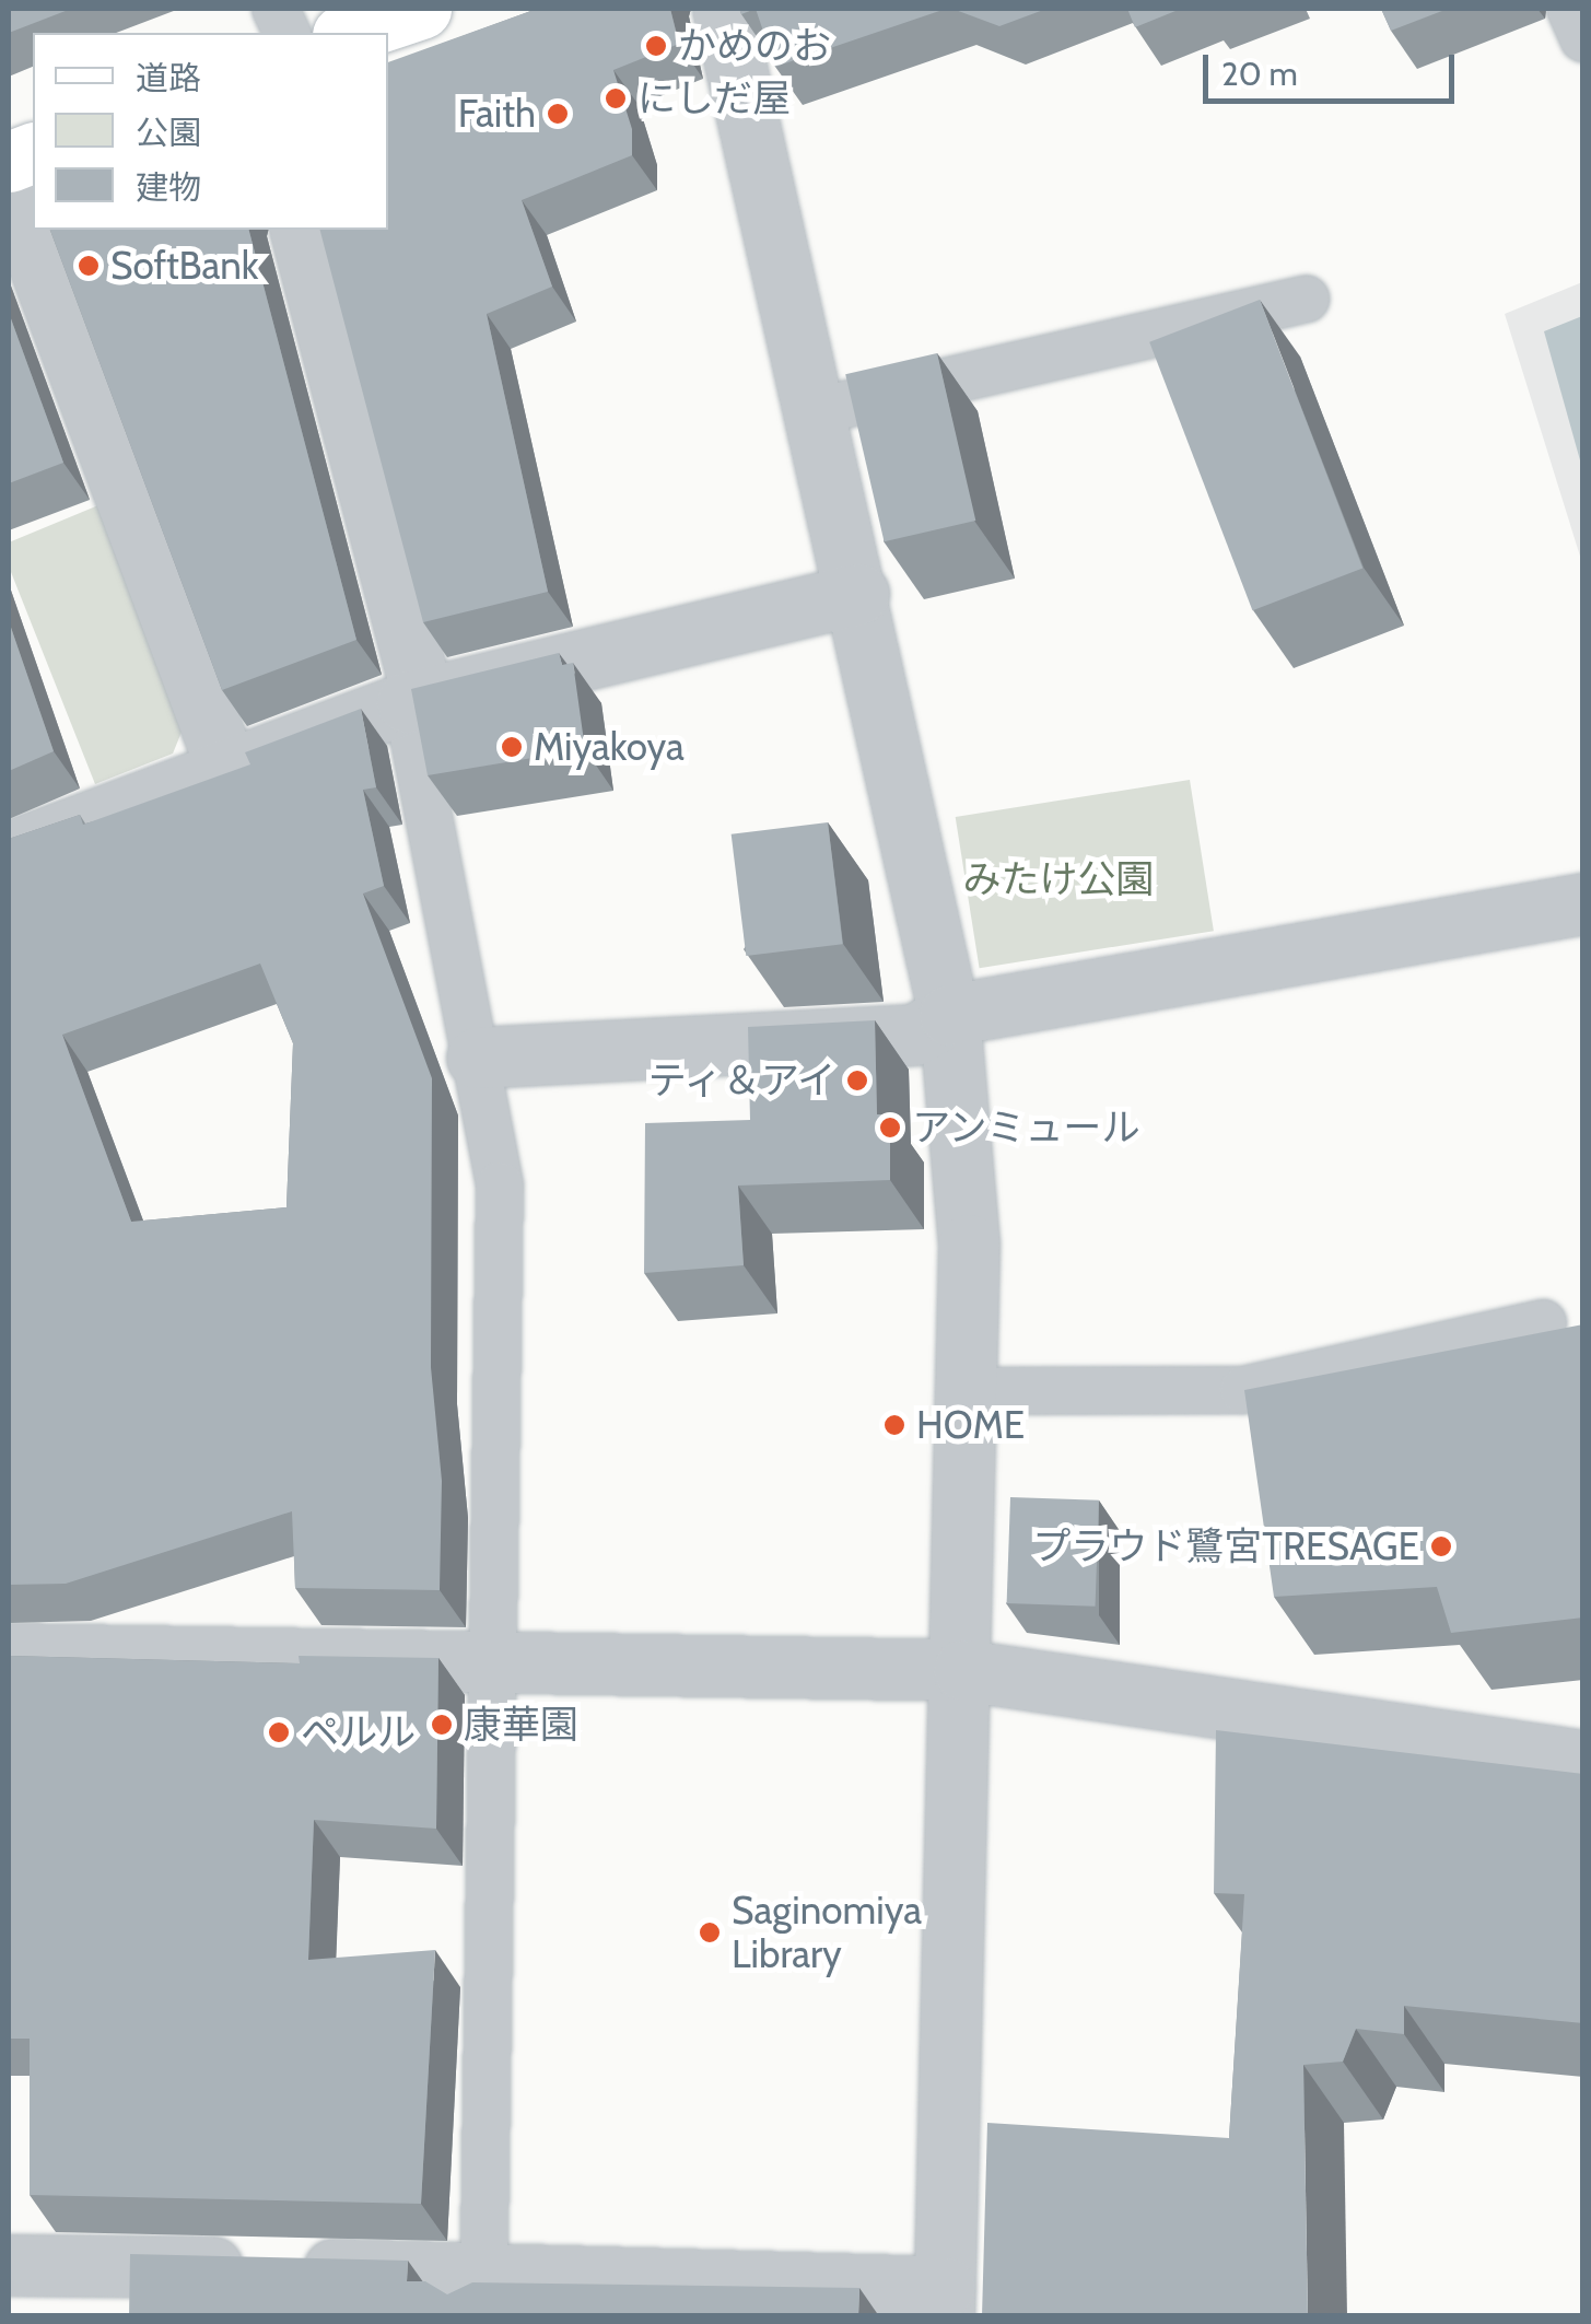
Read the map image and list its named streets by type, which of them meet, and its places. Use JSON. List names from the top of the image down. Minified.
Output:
{"parks":["みたけ公園"],"places":["かめのお","にしだ屋","Faith","SoftBank","Miyakoya","ティ＆アイ","アンミュール","HOME","プラウド鷺宮TRESAGE","康華園","ペルル","Saginomiya Library"],"legend":["道路","公園","建物"],"scale_bar":"20 m"}
